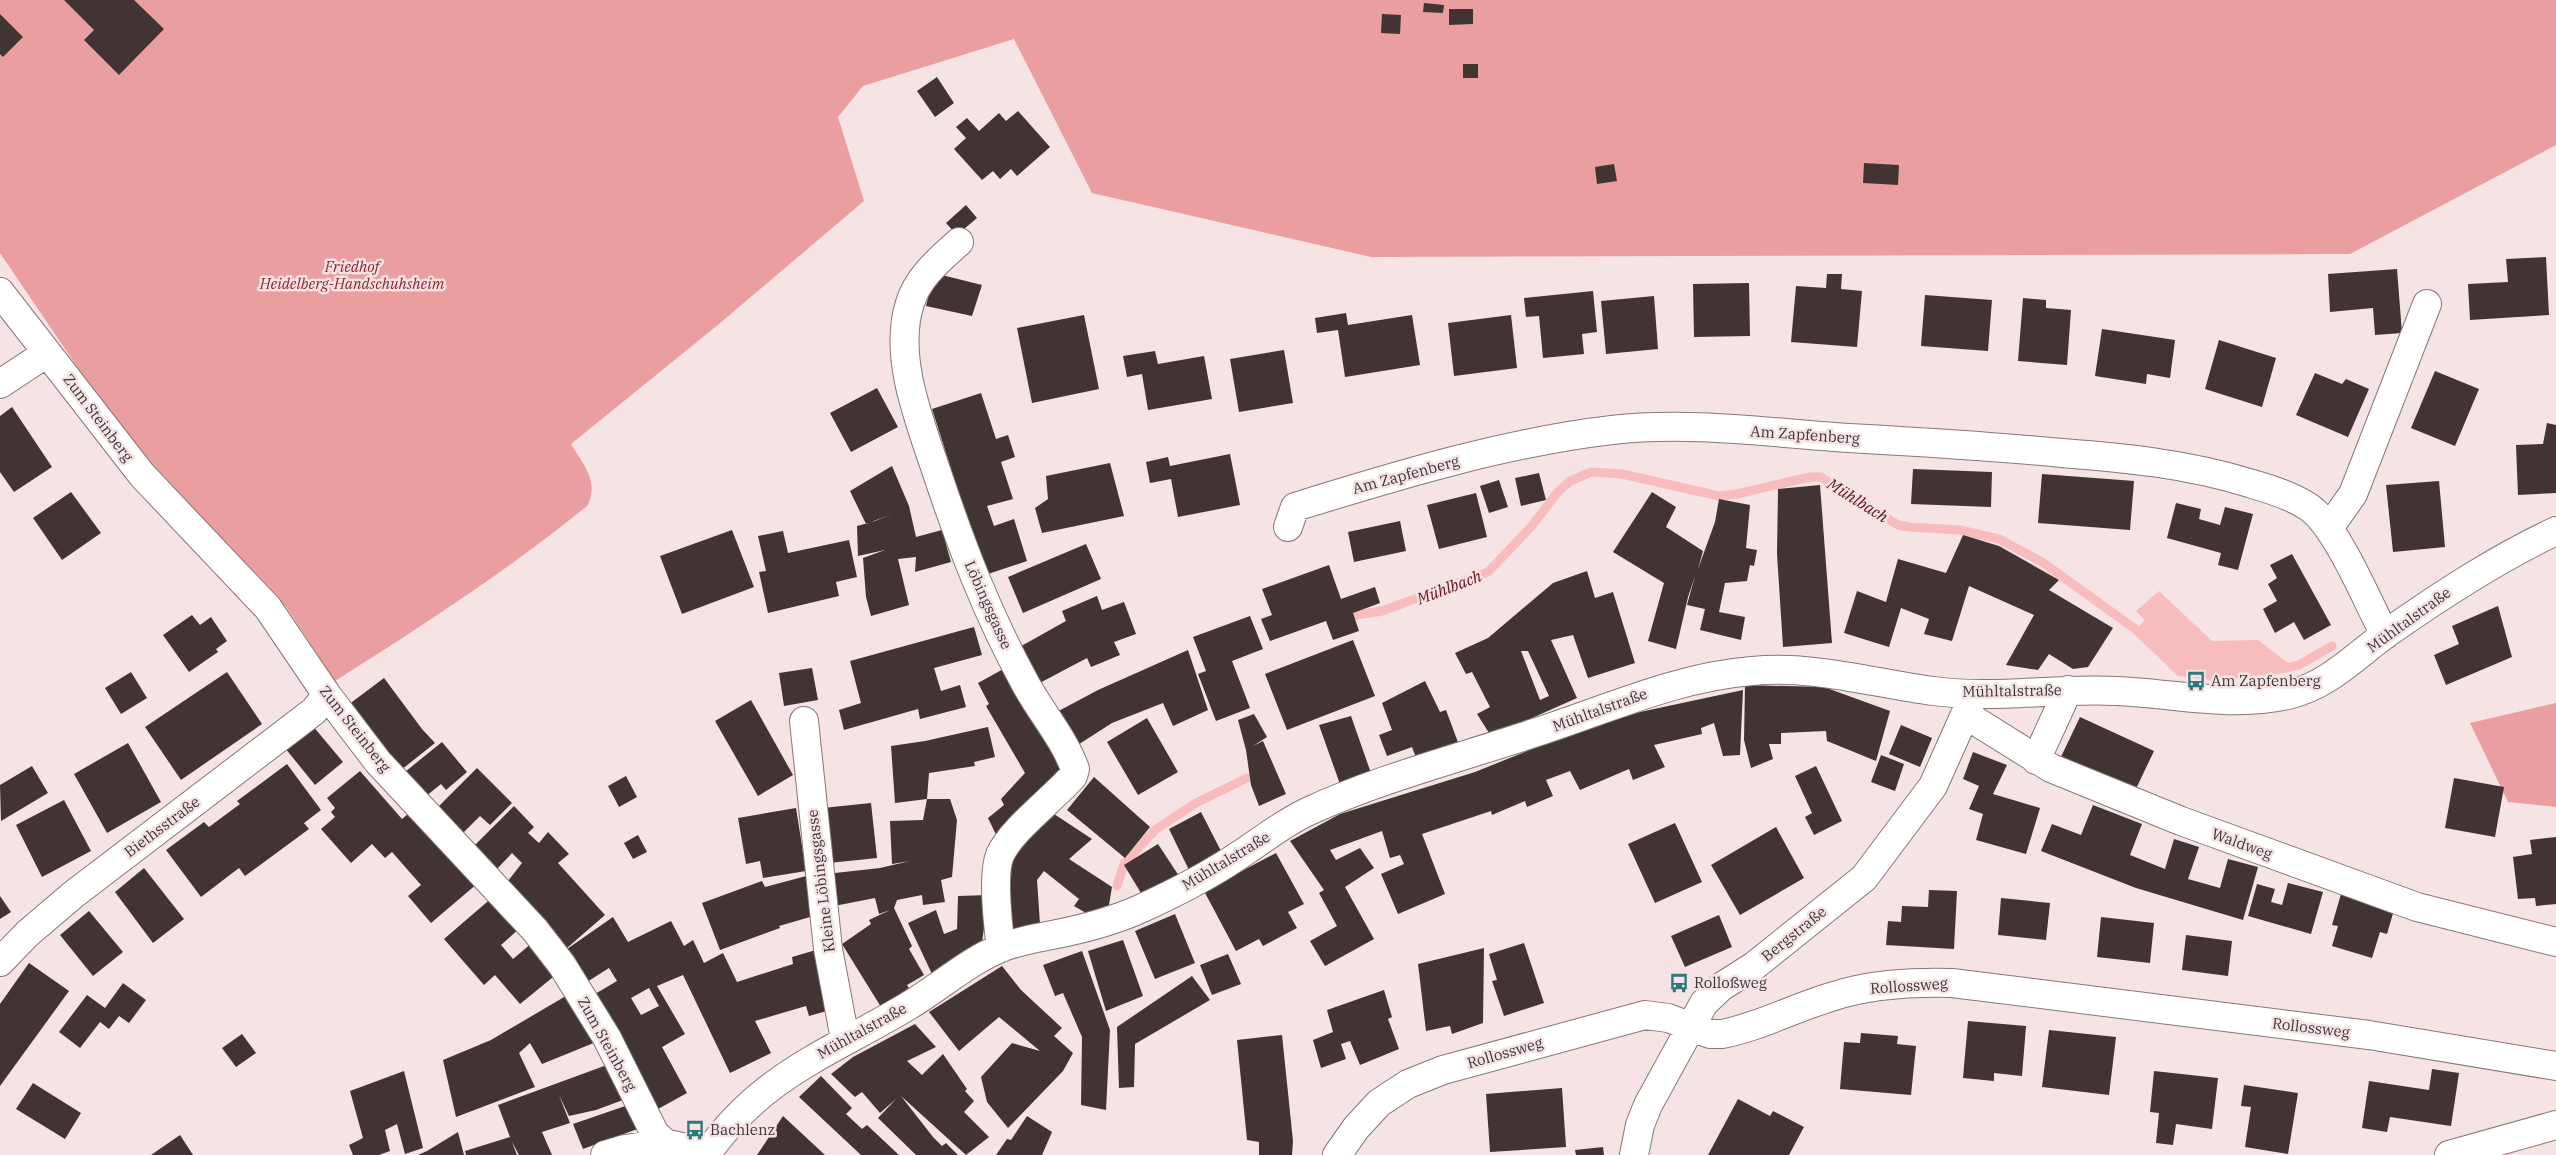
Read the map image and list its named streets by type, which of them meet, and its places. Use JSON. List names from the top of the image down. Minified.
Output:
{"streets":{"street":["Zum Steinberg","Am Zapfenberg","Löbingsgasse","Mühltalstraße","Biethsstraße","Waldweg","Kleine Löbingsgasse","Bergstraße","Rollossweg"]},"crossings":[["Zum Steinberg","Biethsstraße"],["Am Zapfenberg","Mühltalstraße"],["Löbingsgasse","Mühltalstraße"],["Mühltalstraße","Waldweg"],["Mühltalstraße","Kleine Löbingsgasse"],["Mühltalstraße","Bergstraße"],["Waldweg","Bergstraße"],["Bergstraße","Rollossweg"]],"water":["Mühlbach"],"parks":["Friedhof Heidelberg-Handschuhsheim"],"places":{"bus stop":["Am Zapfenberg","Rolloßweg","Bachlenz"]}}
